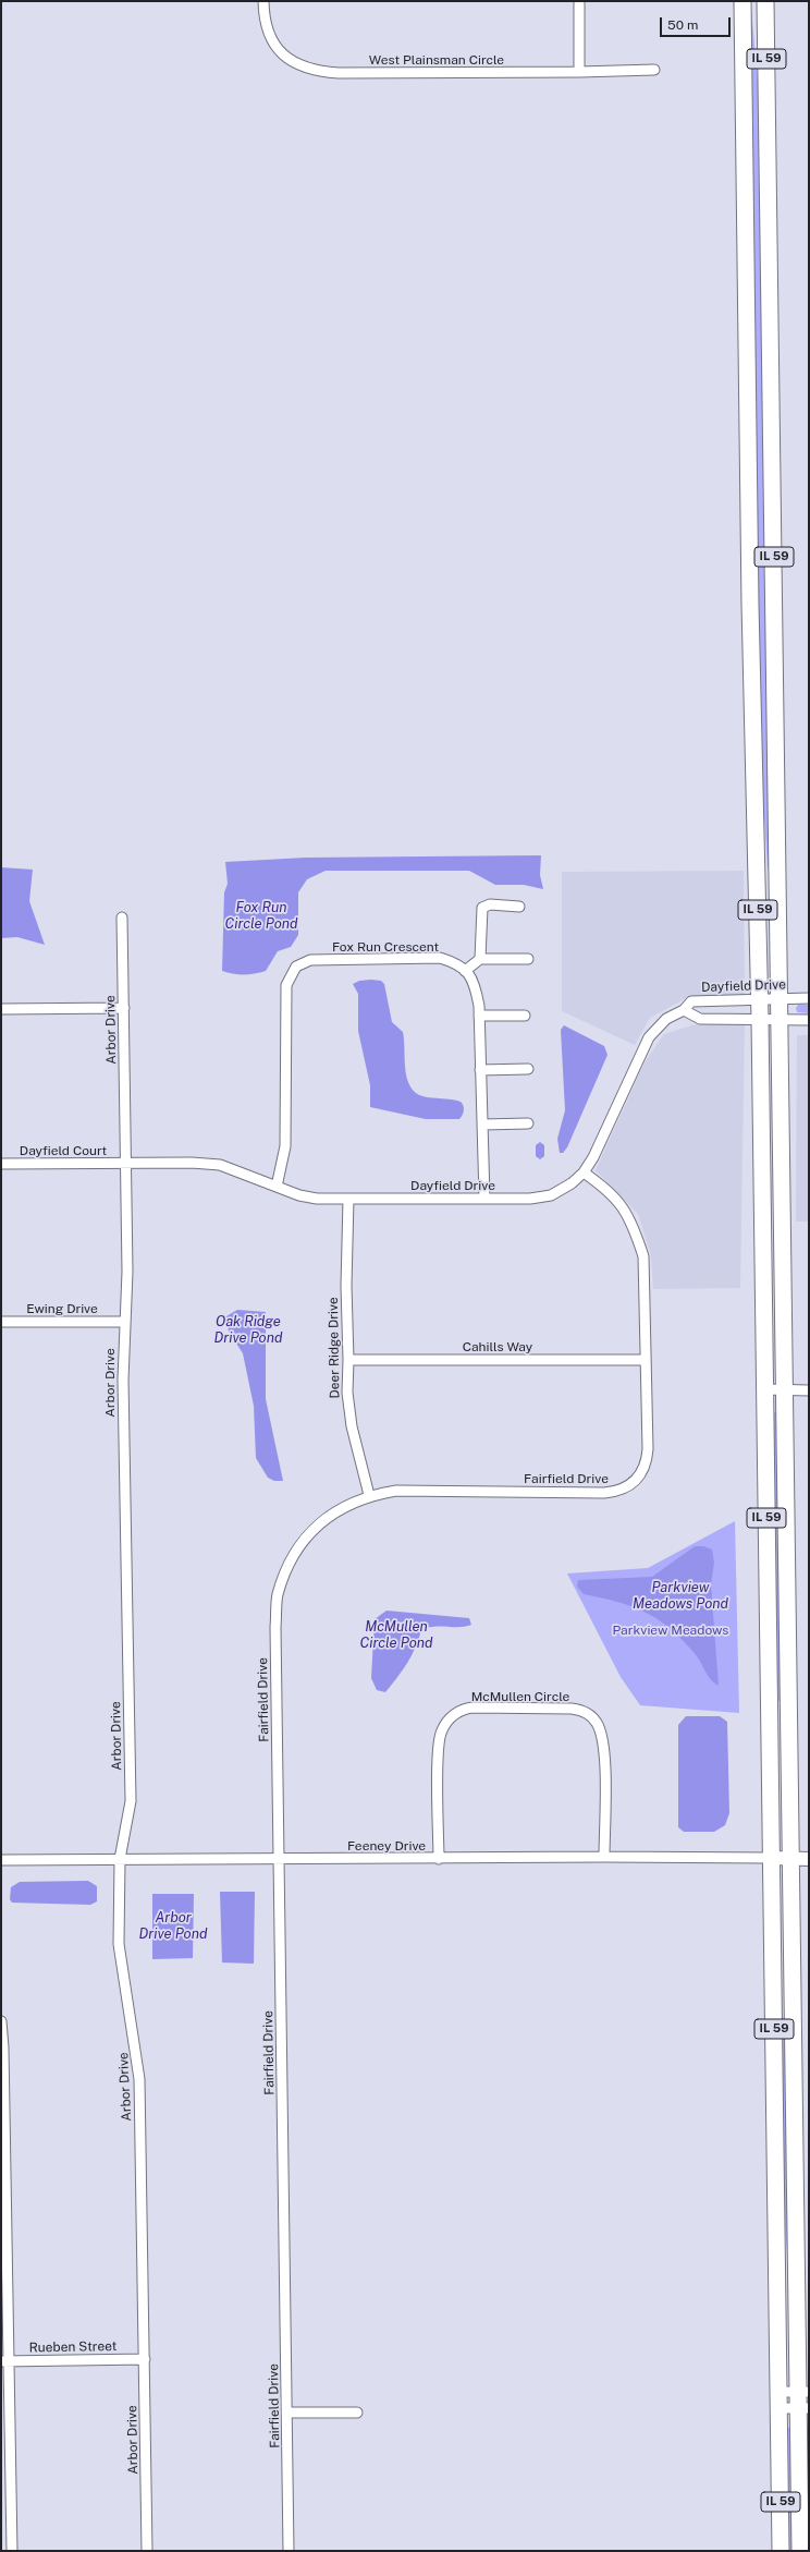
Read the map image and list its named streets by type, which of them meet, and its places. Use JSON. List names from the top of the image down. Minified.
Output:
{"streets":{"main road":["IL 59"],"street":["West Plainsman Circle","Fox Run Crescent","Dayfield Drive","Arbor Drive","Dayfield Court","Ewing Drive","Cahills Way","Deer Ridge Drive","Fairfield Drive","McMullen Circle","Feeney Drive","Rueben Street"]},"crossings":[["IL 59","Dayfield Drive"],["IL 59","Feeney Drive"],["Fox Run Crescent","Dayfield Drive"],["Dayfield Drive","Arbor Drive"],["Dayfield Drive","Dayfield Court"],["Dayfield Drive","Deer Ridge Drive"],["Dayfield Drive","Fairfield Drive"],["Arbor Drive","Dayfield Court"],["Arbor Drive","Ewing Drive"],["Arbor Drive","Feeney Drive"],["Arbor Drive","Rueben Street"],["Cahills Way","Deer Ridge Drive"],["Cahills Way","Fairfield Drive"],["Deer Ridge Drive","Fairfield Drive"],["Fairfield Drive","Feeney Drive"],["McMullen Circle","Feeney Drive"]],"water":["Fox Run Circle Pond","Oak Ridge Drive Pond","Parkview Meadows Pond","McMullen Circle Pond","Arbor Drive Pond"],"parks":["Parkview Meadows"],"scale_bar":"50 m"}
